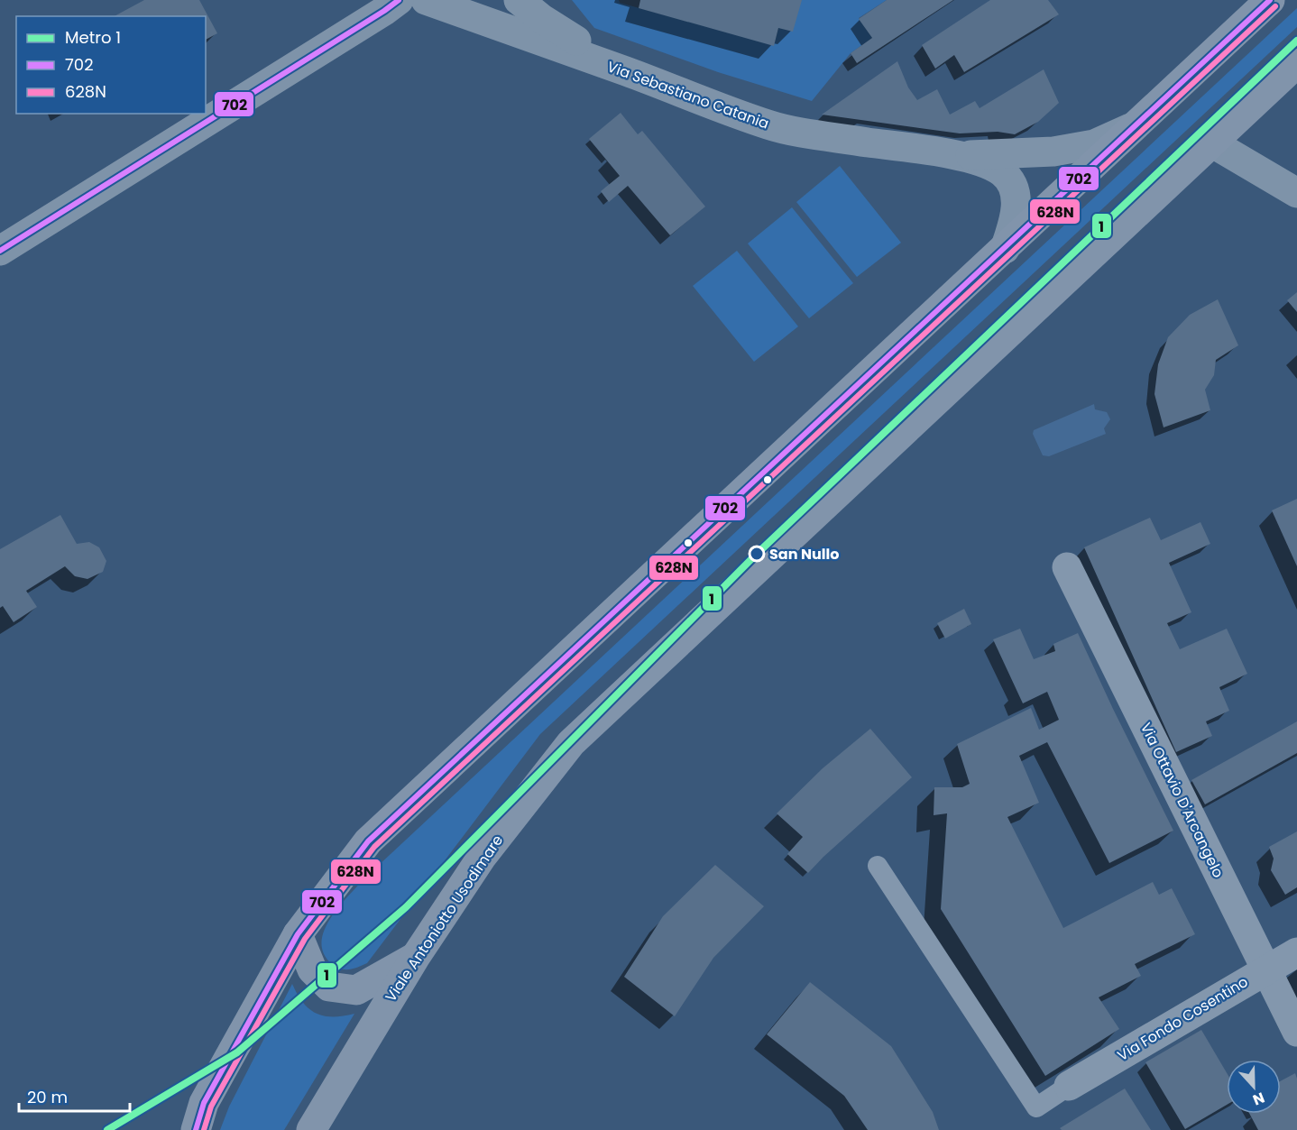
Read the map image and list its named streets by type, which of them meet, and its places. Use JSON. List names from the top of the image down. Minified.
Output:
{"streets":{"main road":["Via Sebastiano Catania","Viale Antoniotto Usodimare"],"street":["Via Ottavio D'Arcangelo","Via Fondo Cosentino"]},"crossings":[["Via Ottavio D'Arcangelo","Via Fondo Cosentino"]],"places":["San Nullo"],"lines":["transit line 702","transit line 628N","metro line 1"],"legend":["Metro 1","702","628N"],"scale_bar":"20 m","north":"bottom"}
